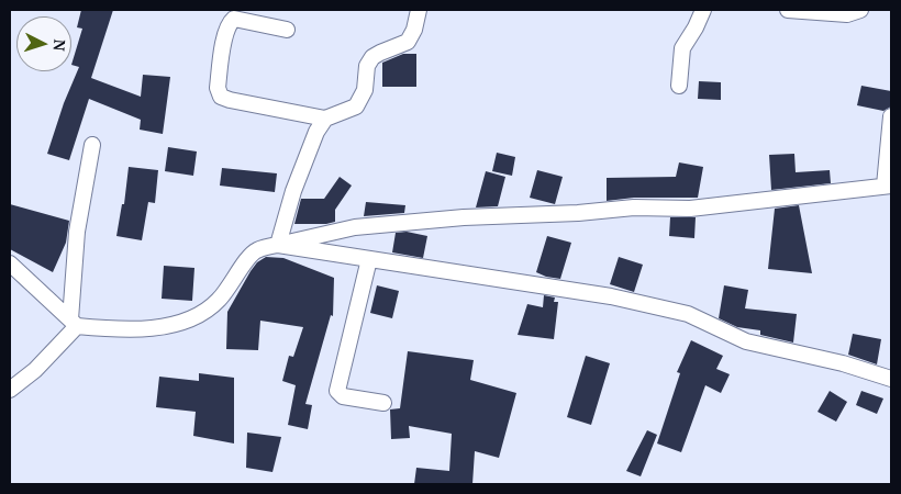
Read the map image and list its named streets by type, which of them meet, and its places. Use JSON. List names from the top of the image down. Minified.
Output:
{"north":"right"}
